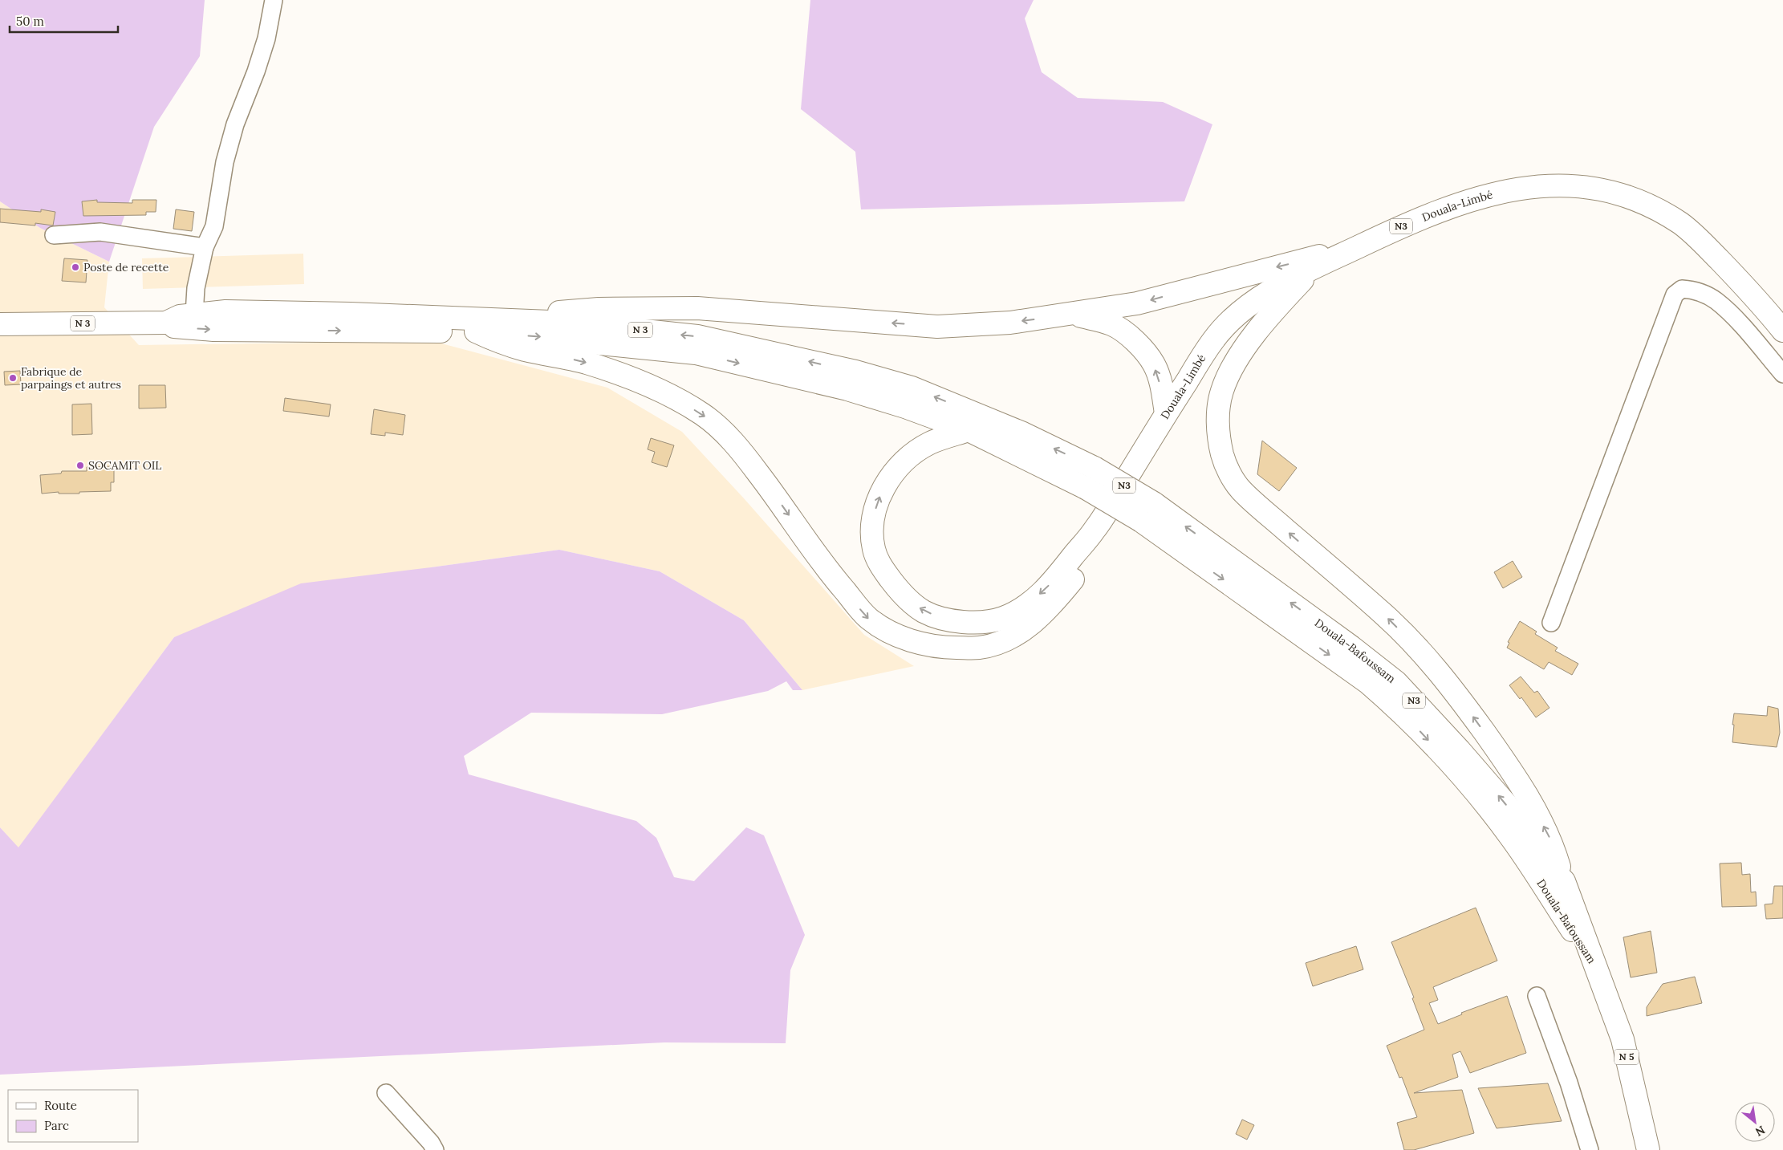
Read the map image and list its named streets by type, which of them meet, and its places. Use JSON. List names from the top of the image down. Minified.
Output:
{"streets":{"highway":["Douala-Limbé","N3","N 3","Douala-Bafoussam","N 5"]},"crossings":[["N 3","Douala-Bafoussam"],["Douala-Bafoussam","N 5"]],"places":["Poste de recette","Fabrique de parpaings et autres","SOCAMIT OIL"],"legend":["Route","Parc"],"scale_bar":"50 m","north":"bottom right"}
